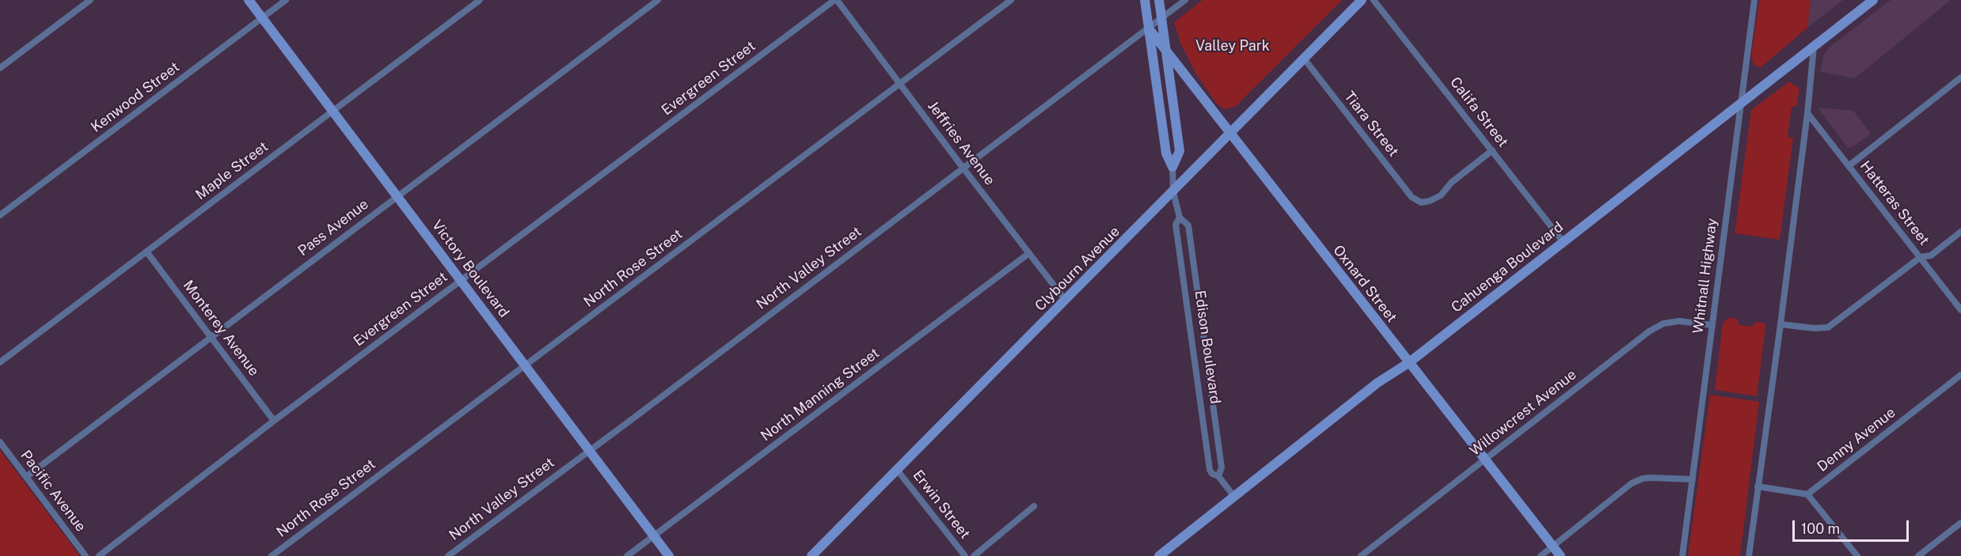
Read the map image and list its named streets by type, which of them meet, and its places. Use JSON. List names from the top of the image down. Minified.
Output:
{"streets":{"main road":["Cahuenga Boulevard","Victory Boulevard","Clybourn Avenue","Oxnard Street","Edison Boulevard"],"street":["Evergreen Street","Kenwood Street","Califa Street","Tiara Street","Jeffries Avenue","Maple Street","Hatteras Street","Pass Avenue","North Rose Street","North Valley Street","Whitnall Highway","Monterey Avenue","North Manning Street","Willowcrest Avenue","Denny Avenue","Pacific Avenue","Erwin Street"]},"crossings":[["Evergreen Street","Jeffries Avenue"],["Evergreen Street","Victory Boulevard"],["Evergreen Street","Monterey Avenue"],["Kenwood Street","Victory Boulevard"],["Califa Street","Tiara Street"],["Califa Street","Cahuenga Boulevard"],["Tiara Street","Clybourn Avenue"],["Jeffries Avenue","North Rose Street"],["Jeffries Avenue","North Valley Street"],["Jeffries Avenue","Clybourn Avenue"],["Jeffries Avenue","North Manning Street"],["Maple Street","Victory Boulevard"],["Maple Street","Monterey Avenue"],["Pass Avenue","Victory Boulevard"],["Pass Avenue","Monterey Avenue"],["Pass Avenue","Pacific Avenue"],["Cahuenga Boulevard","Whitnall Highway"],["Cahuenga Boulevard","Oxnard Street"],["Cahuenga Boulevard","Edison Boulevard"],["North Rose Street","Victory Boulevard"],["North Valley Street","Victory Boulevard"],["North Valley Street","Oxnard Street"],["North Valley Street","Edison Boulevard"],["Victory Boulevard","North Manning Street"],["Clybourn Avenue","Oxnard Street"],["Clybourn Avenue","Edison Boulevard"],["Clybourn Avenue","Erwin Street"],["Whitnall Highway","Willowcrest Avenue"],["Oxnard Street","Edison Boulevard"],["Oxnard Street","Willowcrest Avenue"]],"parks":["Valley Park"],"scale_bar":"100 m"}
